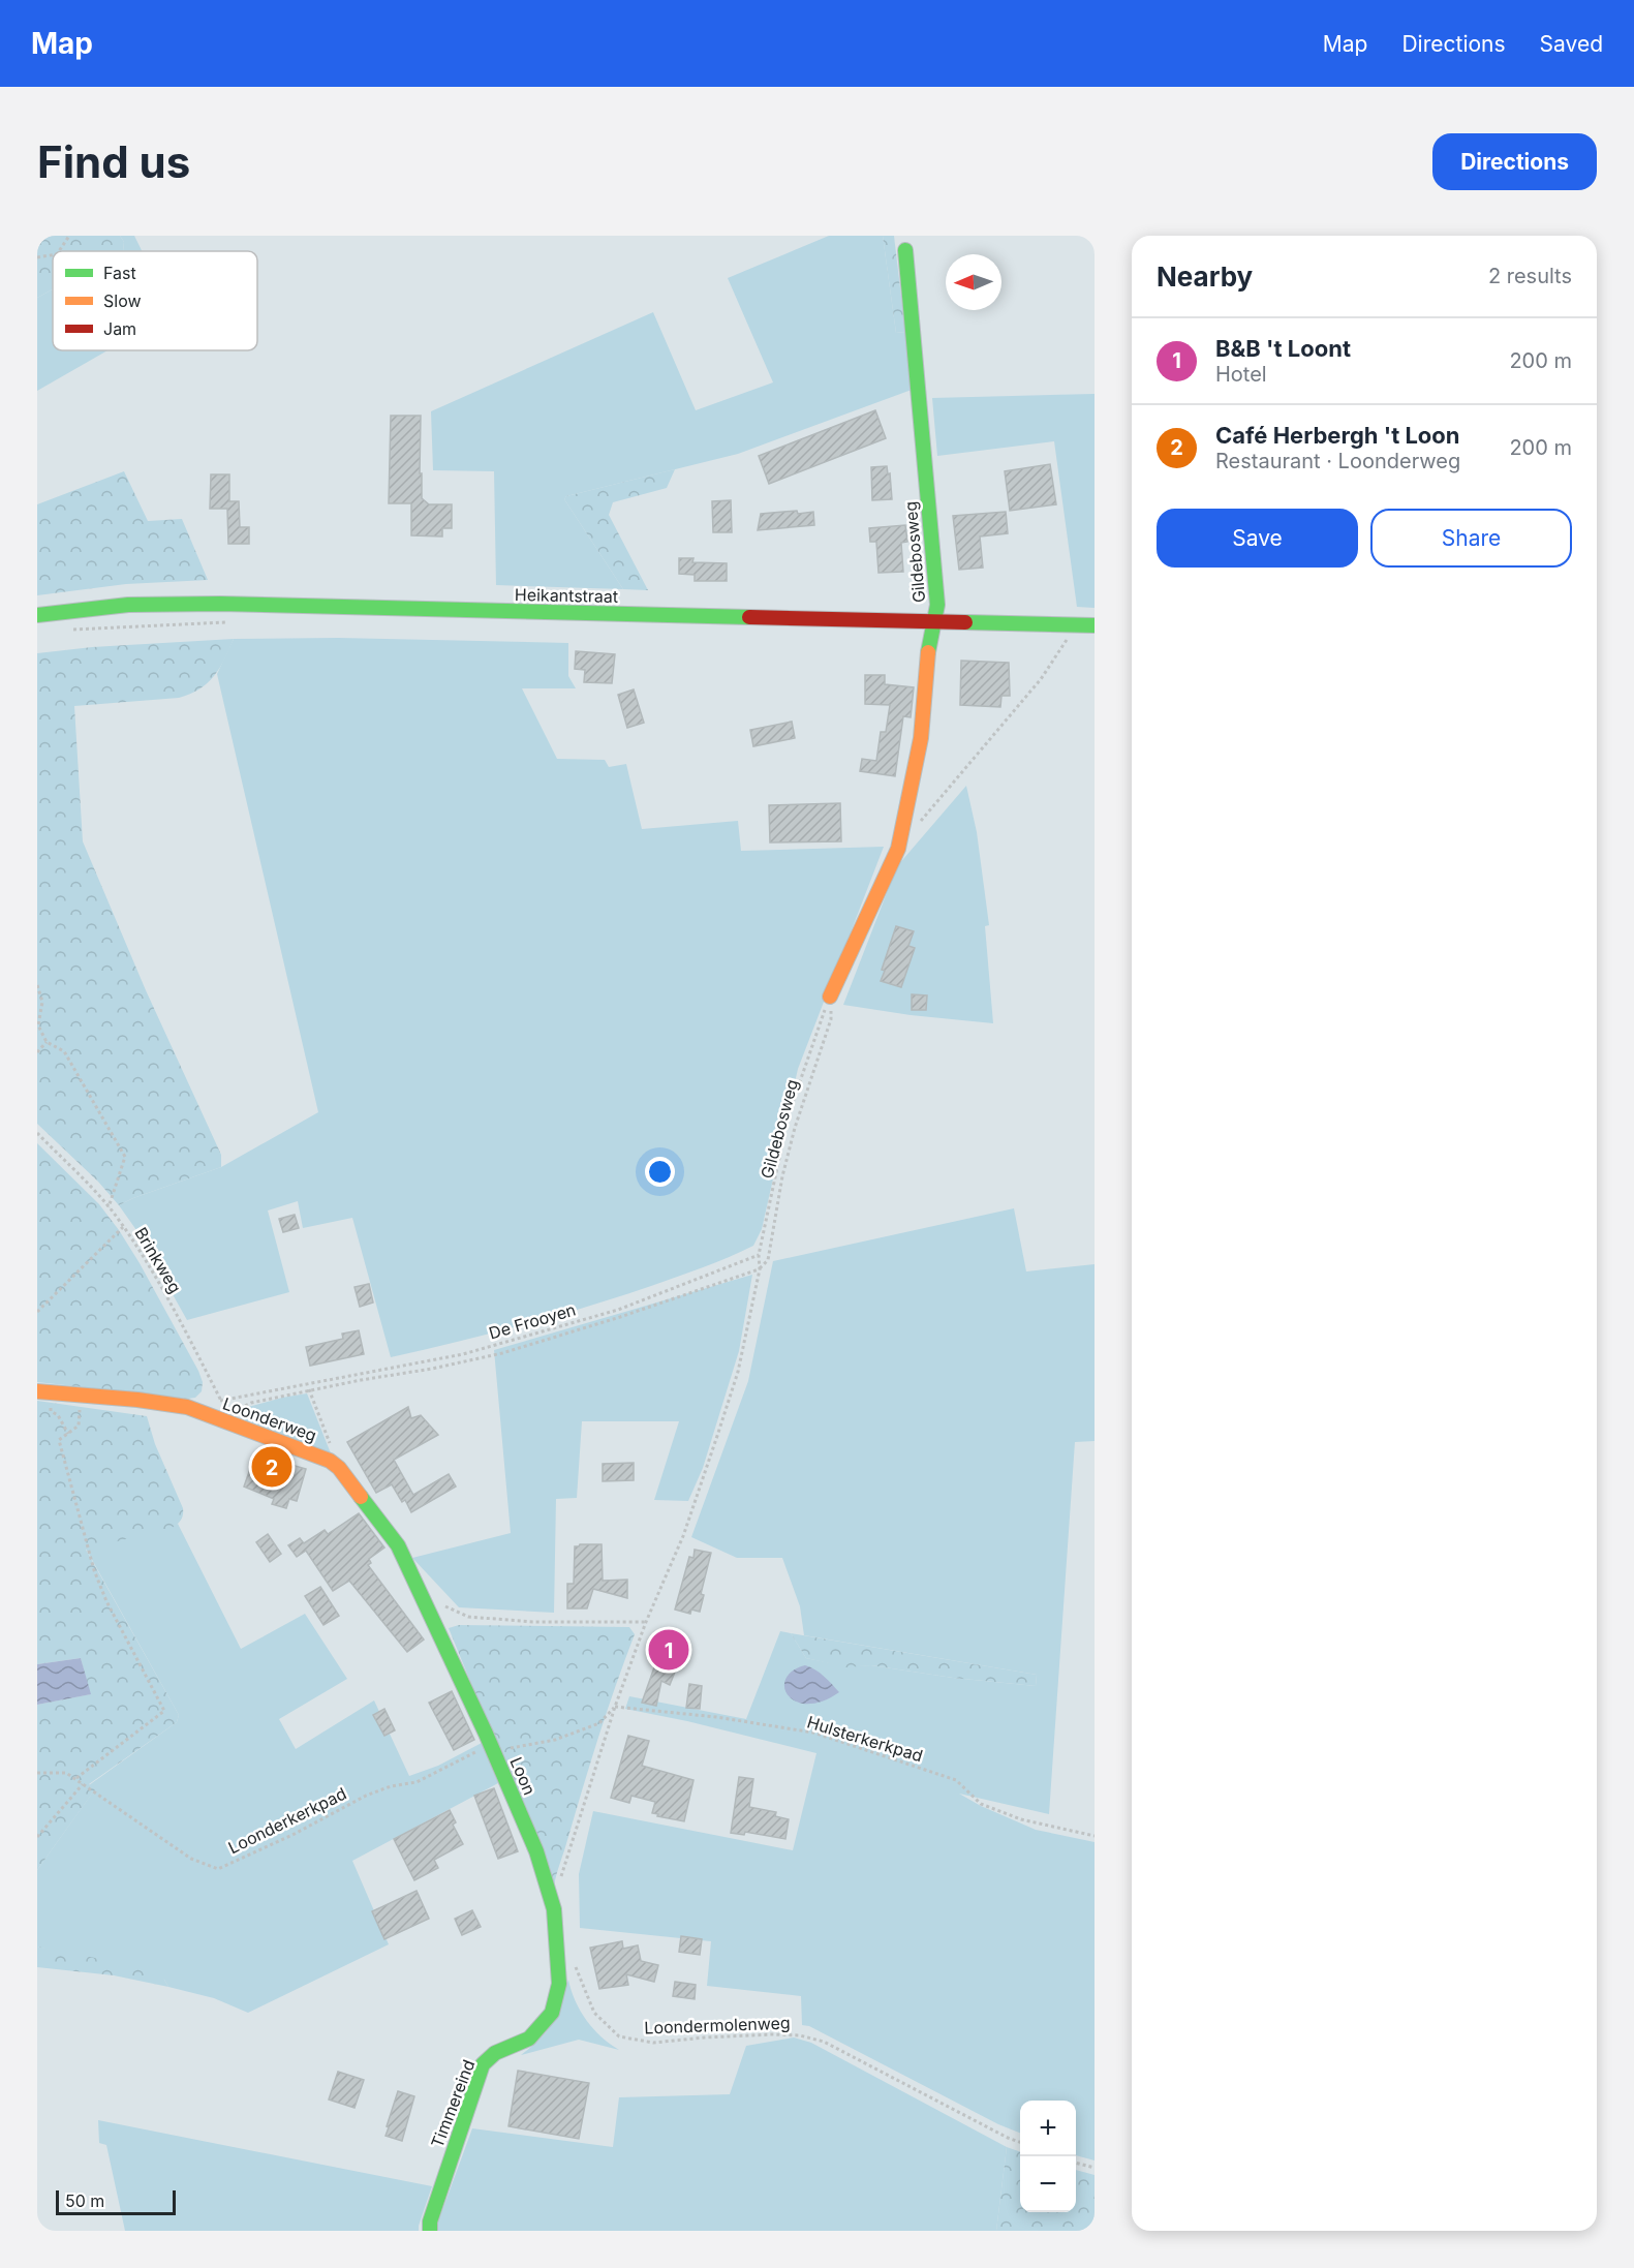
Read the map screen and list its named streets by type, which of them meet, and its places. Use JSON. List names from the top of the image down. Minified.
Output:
{"streets":{"street":["Gildebosweg","Heikantstraat","Loonderweg","Loon","Timmereind"],"path":["Brinkweg","De Frooyen","Hulsterkerkpad","Loonderkerkpad","Loondermolenweg"]},"crossings":[["Gildebosweg","Heikantstraat"],["Gildebosweg","De Frooyen"],["Brinkweg","De Frooyen"],["Brinkweg","Loonderweg"],["De Frooyen","Loonderweg"],["Loonderweg","Loon"],["Loon","Loonderkerkpad"],["Loon","Timmereind"]],"legend":["Fast","Slow","Jam"],"scale_bar":"50 m","north":"left","page":{"header":"Map","nav":["Map","Directions","Saved"],"buttons":["Directions",["Save","Share"]],"title":"Find us","heading":["Nearby","2 results"],"list":[{"mark":"1","name":"B&B 't Loont","note":"Hotel","value":"200 m"},{"mark":"2","name":"Café Herbergh 't Loon","note":"Restaurant · Loonderweg","value":"200 m"}],"pins":["2","1"],"map_buttons":["+","−"],"scale":"50 m"}}
